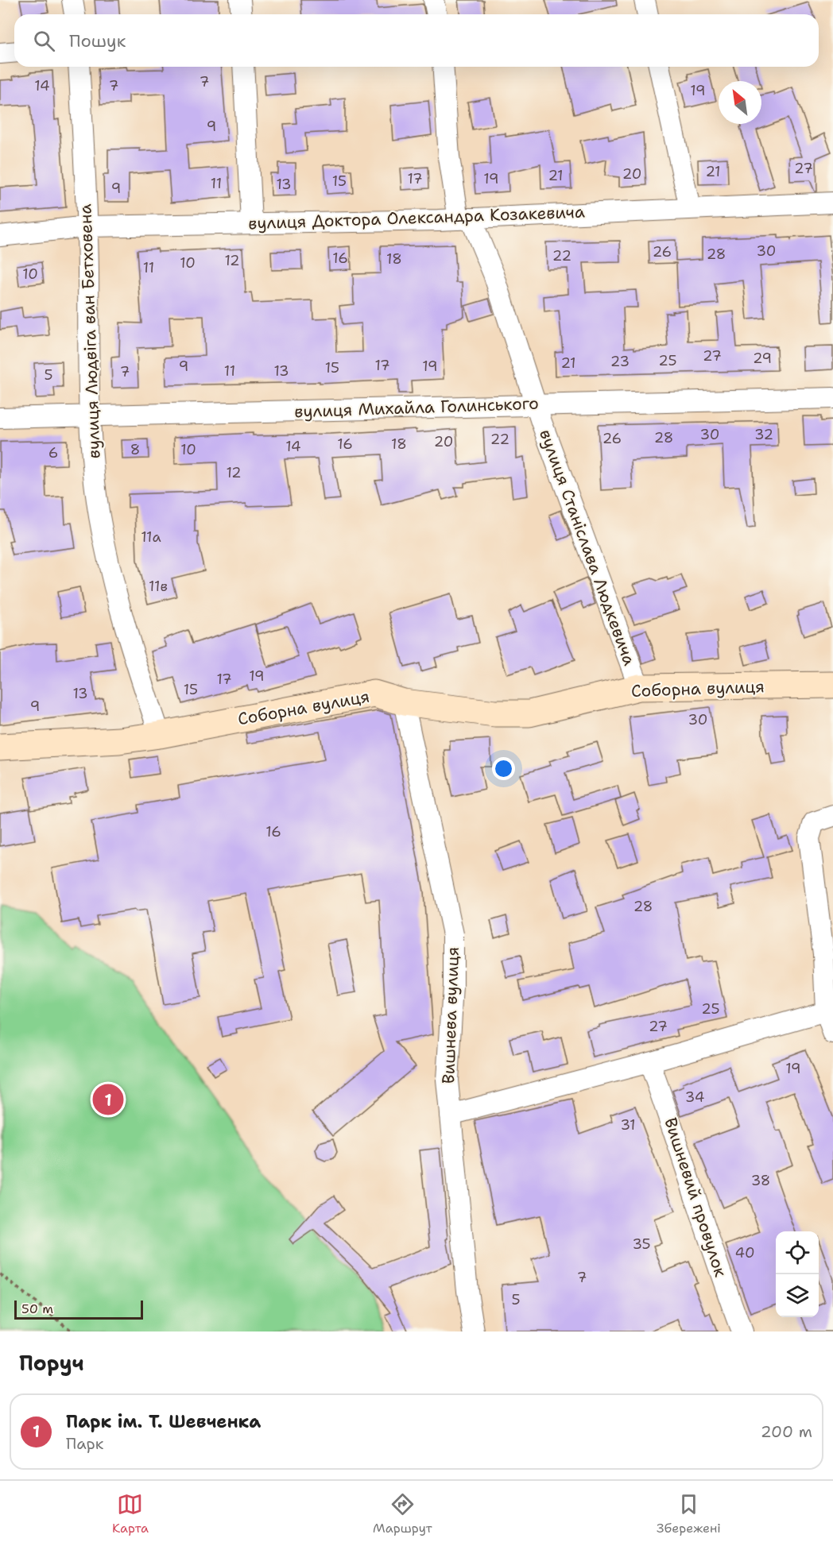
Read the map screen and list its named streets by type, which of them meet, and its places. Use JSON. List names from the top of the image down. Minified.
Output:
{"streets":{"street":["вулиця Доктора Олександра Козакевича","вулиця Людвіга ван Бетховена","вулиця Михайла Голинського","вулиця Станіслава Людкевича","Соборна вулиця","Вишнева вулиця","Вишневий провулок"]},"crossings":[["вулиця Доктора Олександра Козакевича","вулиця Людвіга ван Бетховена"],["вулиця Доктора Олександра Козакевича","вулиця Станіслава Людкевича"],["вулиця Людвіга ван Бетховена","вулиця Михайла Голинського"],["вулиця Людвіга ван Бетховена","Соборна вулиця"],["вулиця Михайла Голинського","вулиця Станіслава Людкевича"],["вулиця Станіслава Людкевича","Соборна вулиця"],["Соборна вулиця","Вишнева вулиця"]],"house_numbers":["7","14","7","19","9","27","21","20","21","17","19","15","11","13","9","30","26","28","22","16","18","12","10","11","10","27","29","25","23","21","17","9","19","15","11","13","7","5","30","32","28","26","22","20","16","18","14","8","10","6","12","11а","11в","19","17","15","13","9","30","16","28","25","27","19","34","31","38","35","40","7","5"],"scale_bar":"50 m","north":"top left","page":{"search":"Пошук","pins":"1","scale":"50 m","heading":"Поруч","list":[{"mark":"1","name":"Парк ім. Т. Шевченка","note":"Парк","value":"200 m"}],"nav":["Карта","Маршрут","Збережені"]}}
